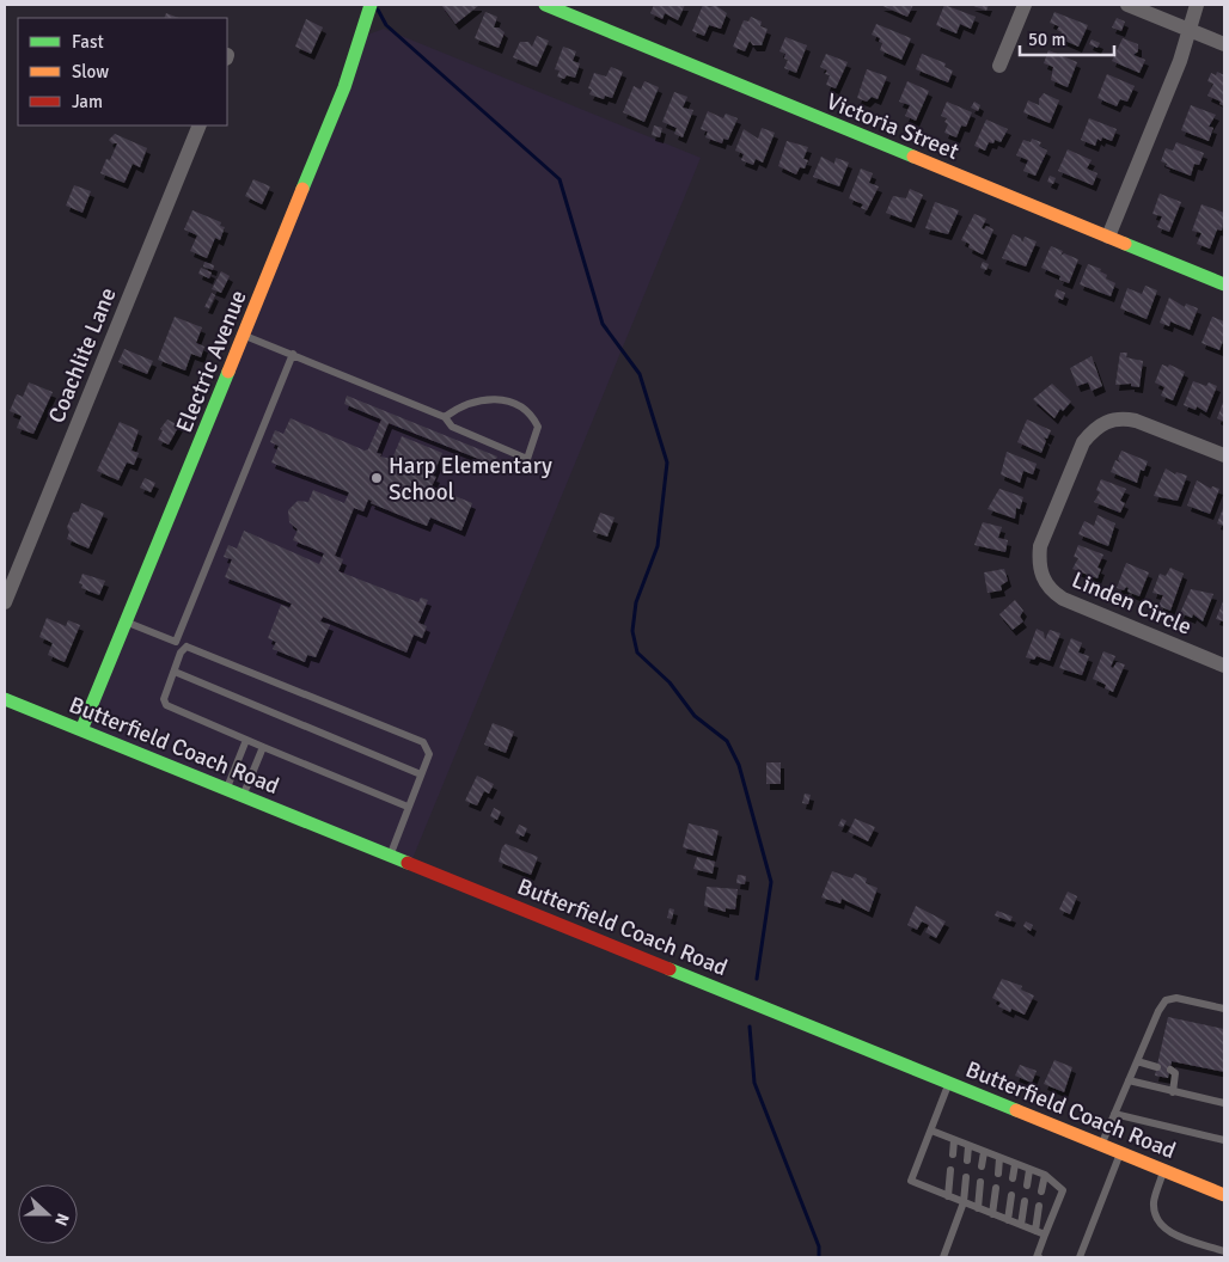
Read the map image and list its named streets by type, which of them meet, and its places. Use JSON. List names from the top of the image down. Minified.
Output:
{"streets":{"street":["Victoria Street","Coachlite Lane","Electric Avenue","Linden Circle","Butterfield Coach Road"]},"crossings":[["Electric Avenue","Butterfield Coach Road"]],"places":["Harp Elementary School"],"legend":["Fast","Slow","Jam"],"scale_bar":"50 m","north":"right"}
